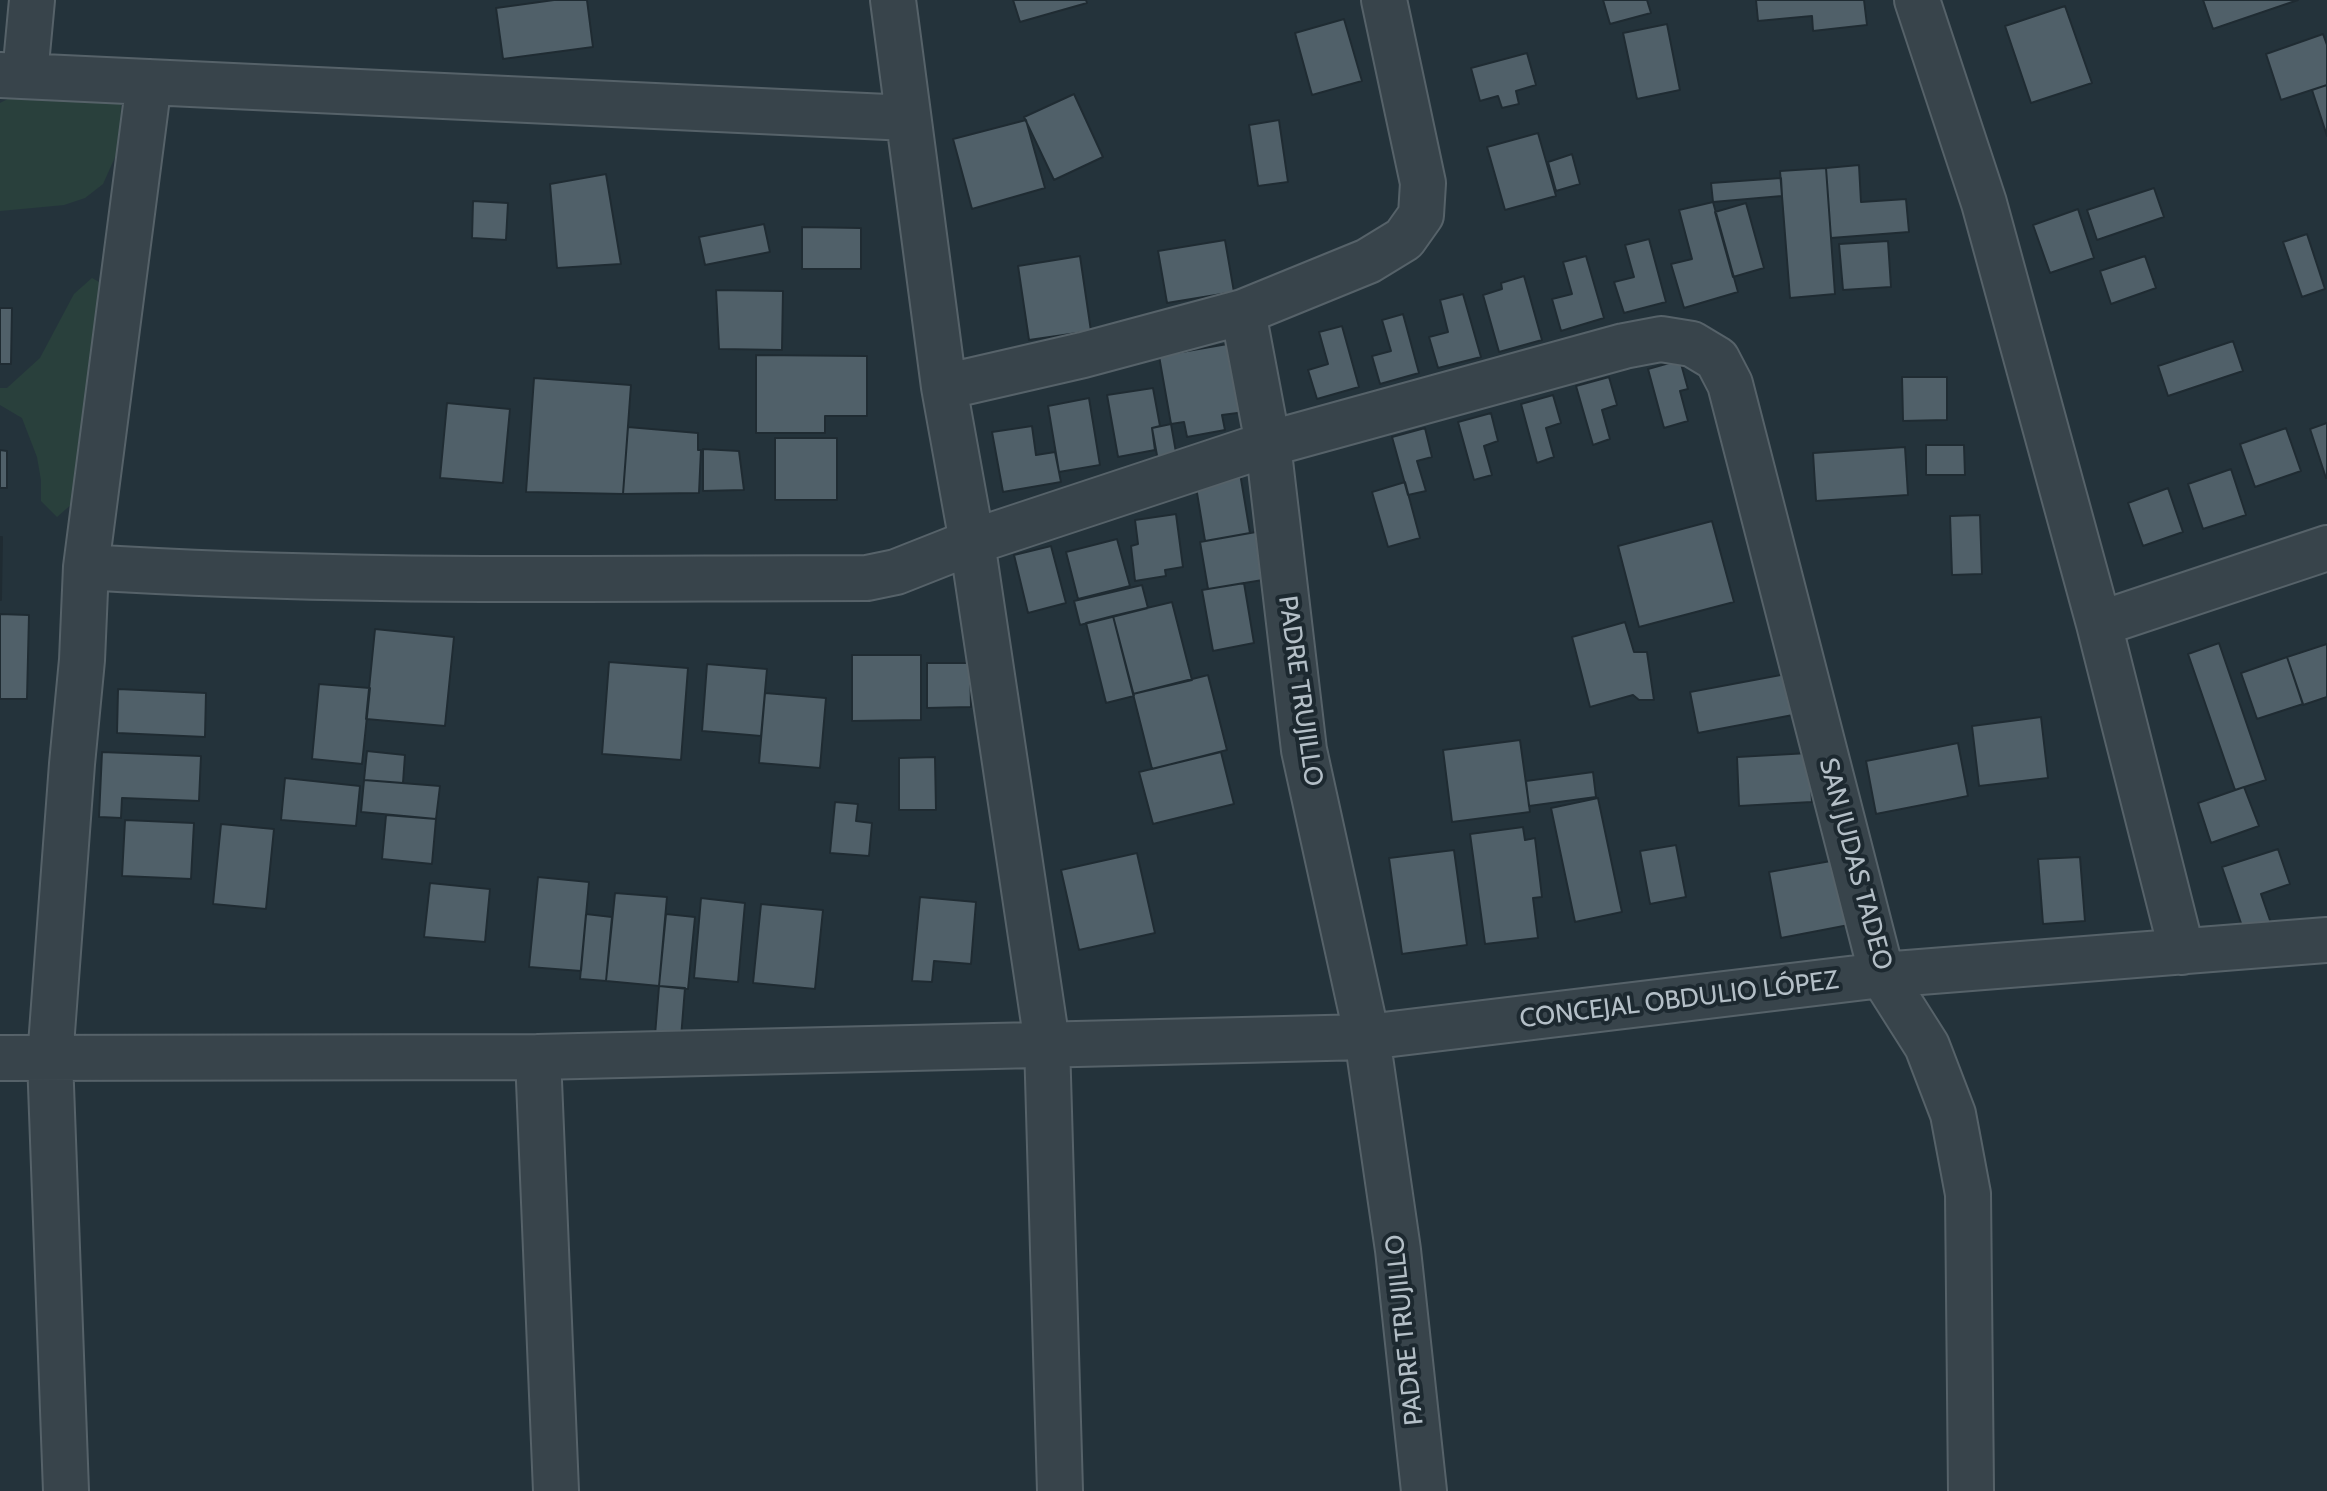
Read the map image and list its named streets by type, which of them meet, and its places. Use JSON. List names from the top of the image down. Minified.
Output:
{"streets":{"street":["PADRE TRUJILLO","SAN JUDAS TADEO","CONCEJAL OBDULIO LÓPEZ"]},"crossings":[["PADRE TRUJILLO","SAN JUDAS TADEO"],["PADRE TRUJILLO","CONCEJAL OBDULIO LÓPEZ"],["SAN JUDAS TADEO","CONCEJAL OBDULIO LÓPEZ"]]}
